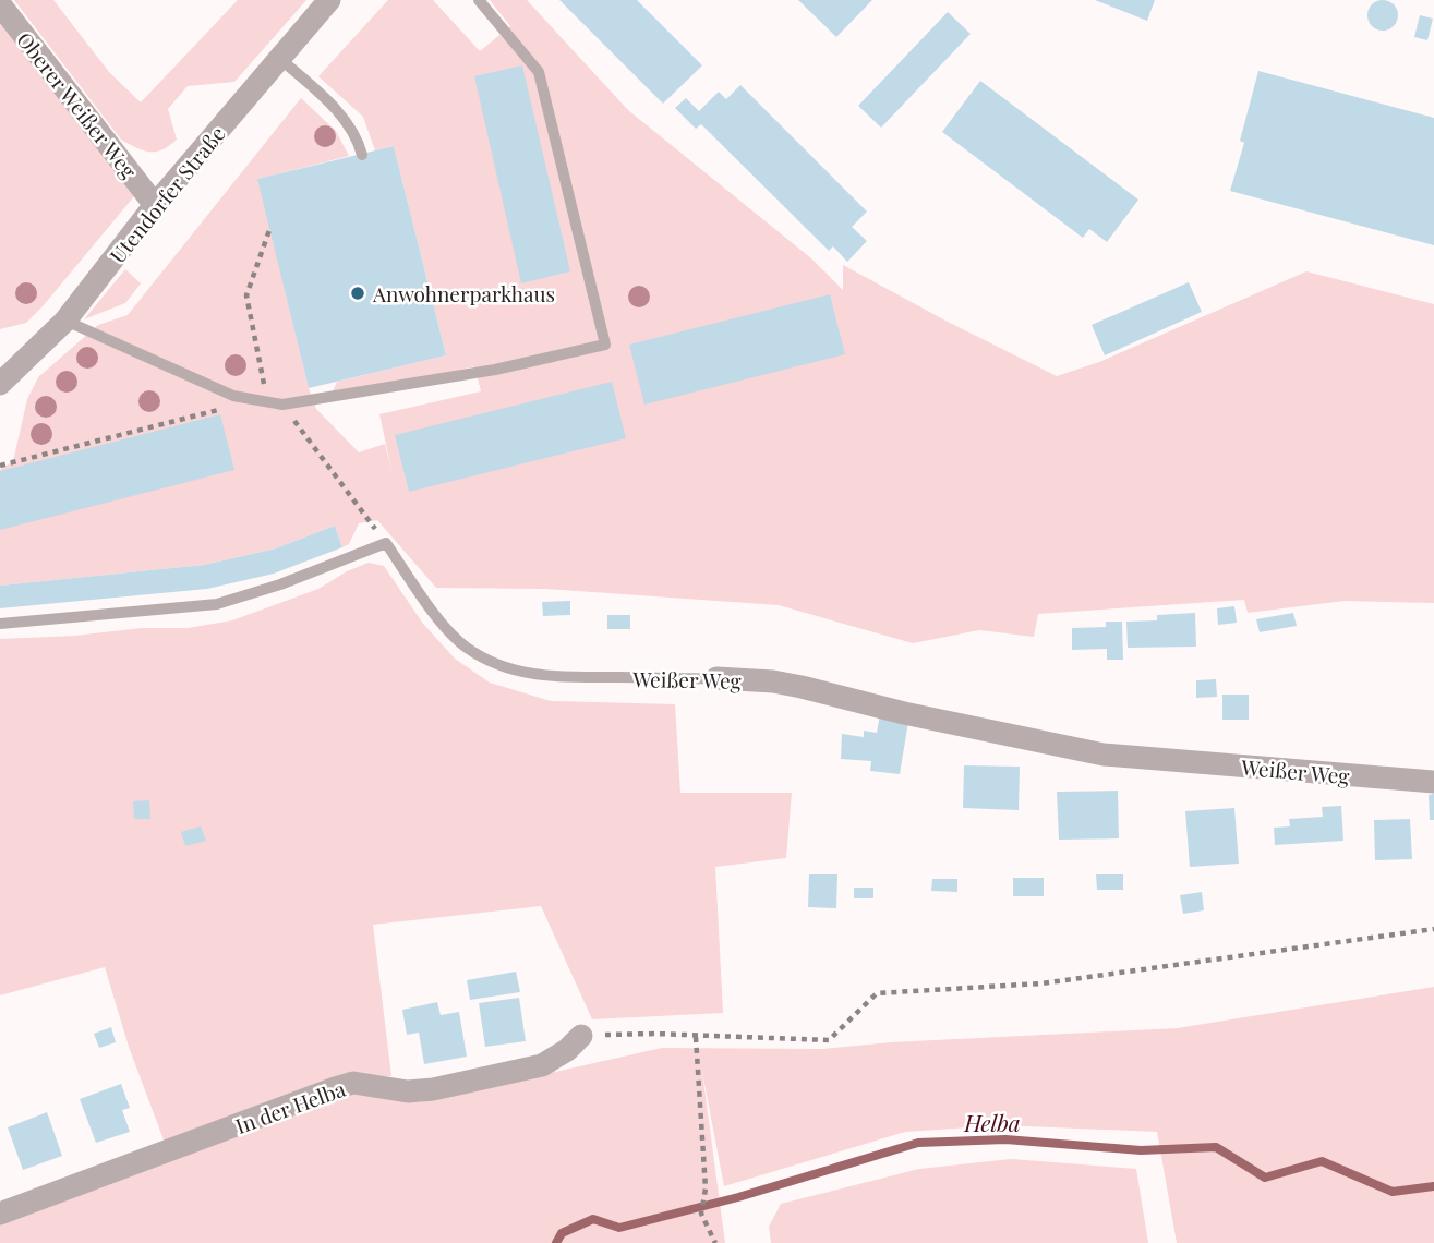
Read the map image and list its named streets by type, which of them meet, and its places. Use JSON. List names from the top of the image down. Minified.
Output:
{"streets":{"street":["Oberer Weißer Weg","Utendorfer Straße","Weißer Weg","In der Helba"]},"crossings":[["Oberer Weißer Weg","Utendorfer Straße"]],"water":["Helba"],"places":["Anwohnerparkhaus"]}
